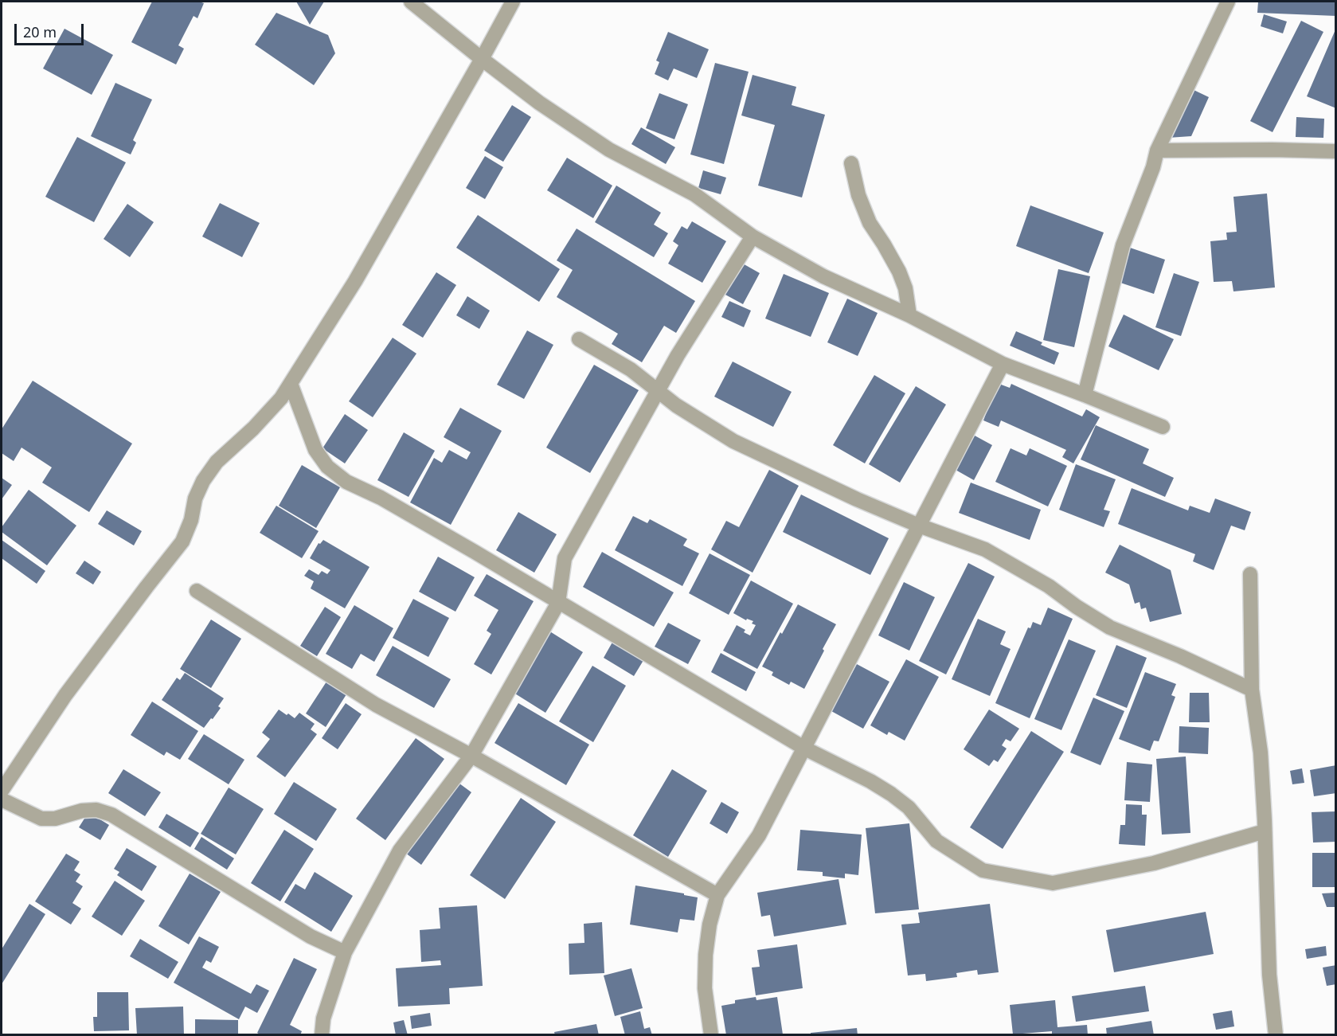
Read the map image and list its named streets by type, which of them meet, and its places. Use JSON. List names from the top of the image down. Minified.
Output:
{"scale_bar":"20 m"}
